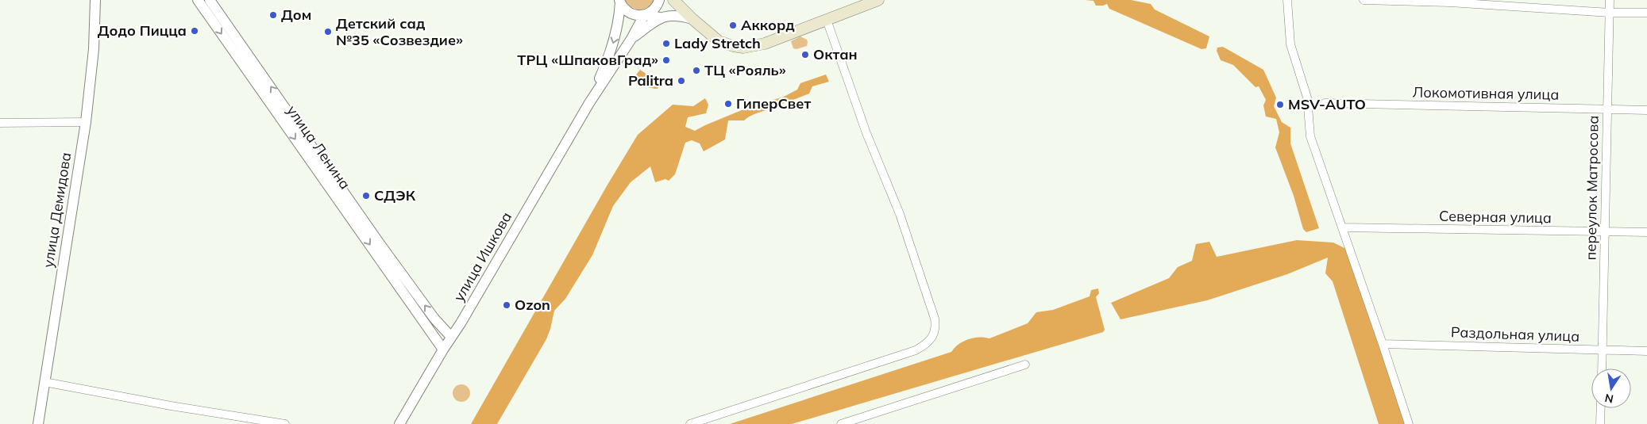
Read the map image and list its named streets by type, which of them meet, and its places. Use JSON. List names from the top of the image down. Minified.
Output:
{"streets":{"street":["Локомотивная улица","улица Ленина","переулок Матросова","улица Демидова","Северная улица","улица Ишкова","Раздольная улица"]},"crossings":[["Локомотивная улица","переулок Матросова"],["улица Ленина","улица Ишкова"],["переулок Матросова","Северная улица"],["переулок Матросова","Раздольная улица"]],"places":["Дом","Аккорд","Додо Пицца","Детский сад №35 «Созвездие»","Lady Stretch","Октан","ТРЦ «ШпаковГрад»","ТЦ «Рояль»","Palitra","ГиперСвет","MSV-AUTO","СДЭК","Ozon"],"north":"bottom"}
